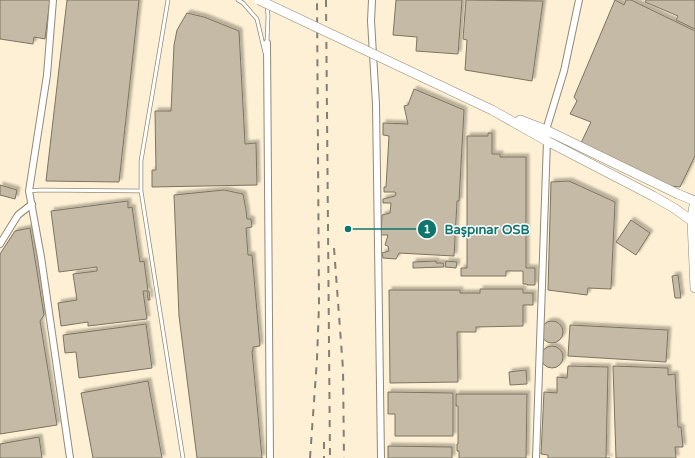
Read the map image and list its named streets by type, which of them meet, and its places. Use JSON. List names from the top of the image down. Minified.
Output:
{"places":["Başpınar OSB"]}
